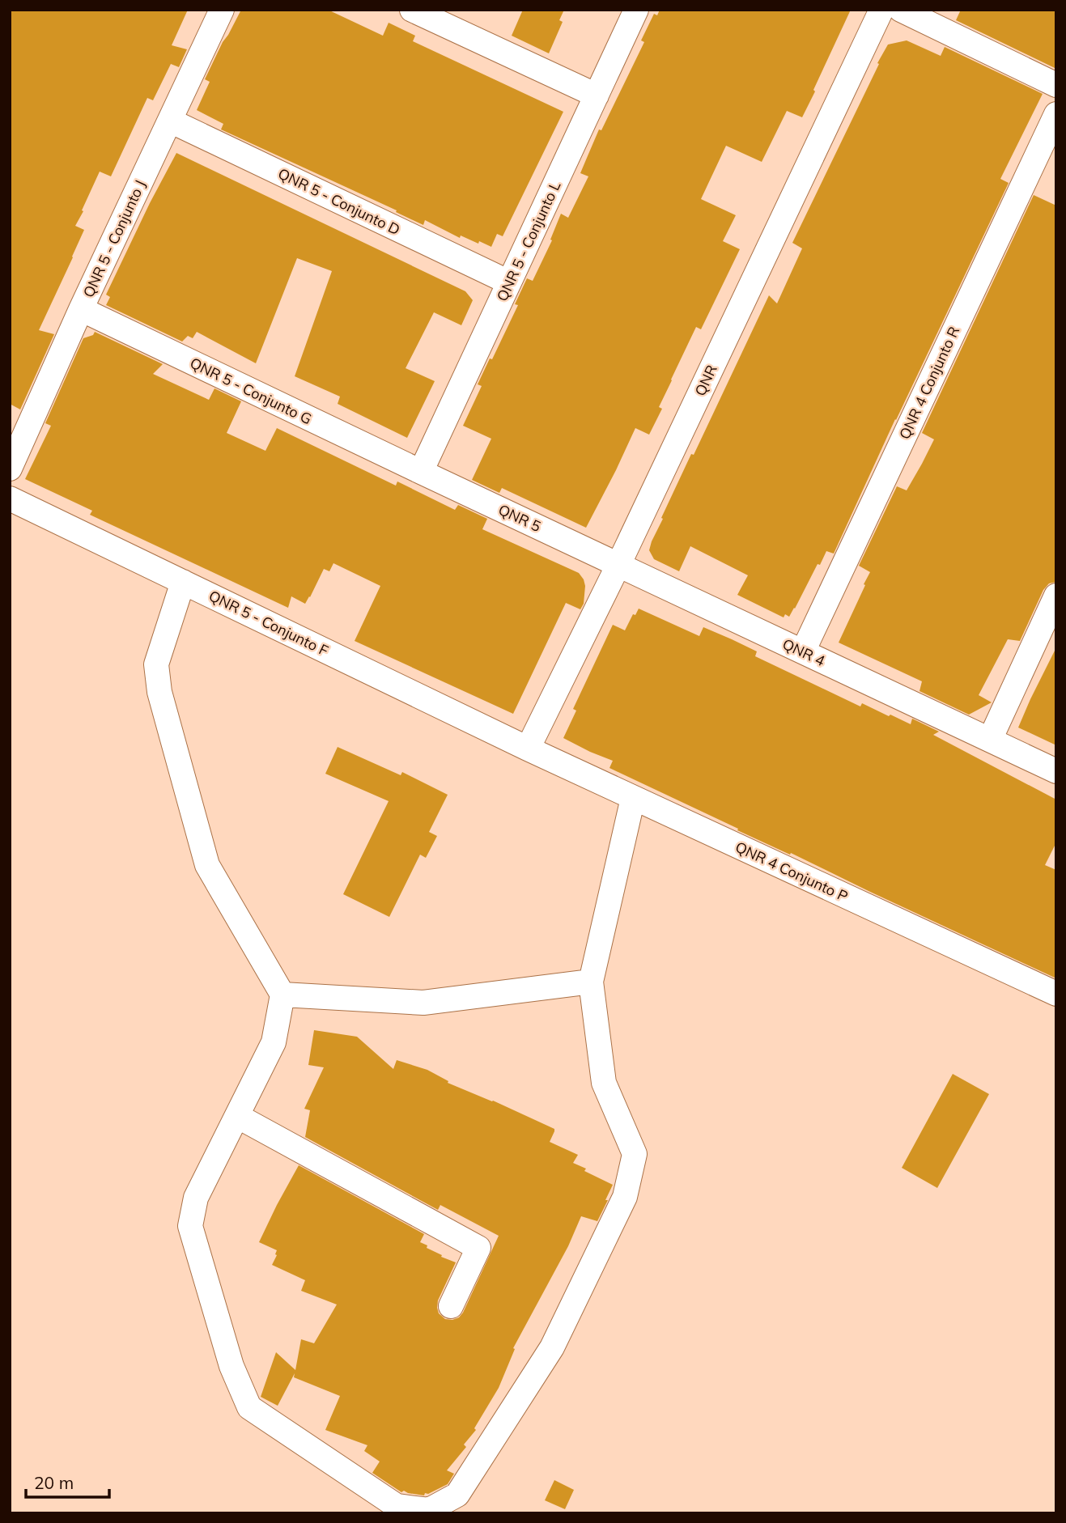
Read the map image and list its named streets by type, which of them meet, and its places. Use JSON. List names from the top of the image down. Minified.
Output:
{"streets":{"street":["QNR 5 - Conjunto D","QNR 5 - Conjunto J","QNR 5 - Conjunto L","QNR","QNR 4 Conjunto R","QNR 5 - Conjunto G","QNR 5","QNR 5 - Conjunto F","QNR 4","QNR 4 Conjunto P"]},"crossings":[["QNR 5 - Conjunto D","QNR 5 - Conjunto J"],["QNR 5 - Conjunto D","QNR 5 - Conjunto L"],["QNR 5 - Conjunto J","QNR 5 - Conjunto G"],["QNR 5 - Conjunto L","QNR 5 - Conjunto G"],["QNR 5 - Conjunto L","QNR 5"],["QNR","QNR 5"],["QNR","QNR 5 - Conjunto F"],["QNR","QNR 4"],["QNR","QNR 4 Conjunto P"],["QNR 4 Conjunto R","QNR 4"],["QNR 5 - Conjunto G","QNR 5"],["QNR 5","QNR 4"],["QNR 5 - Conjunto F","QNR 4 Conjunto P"]],"scale_bar":"20 m"}
